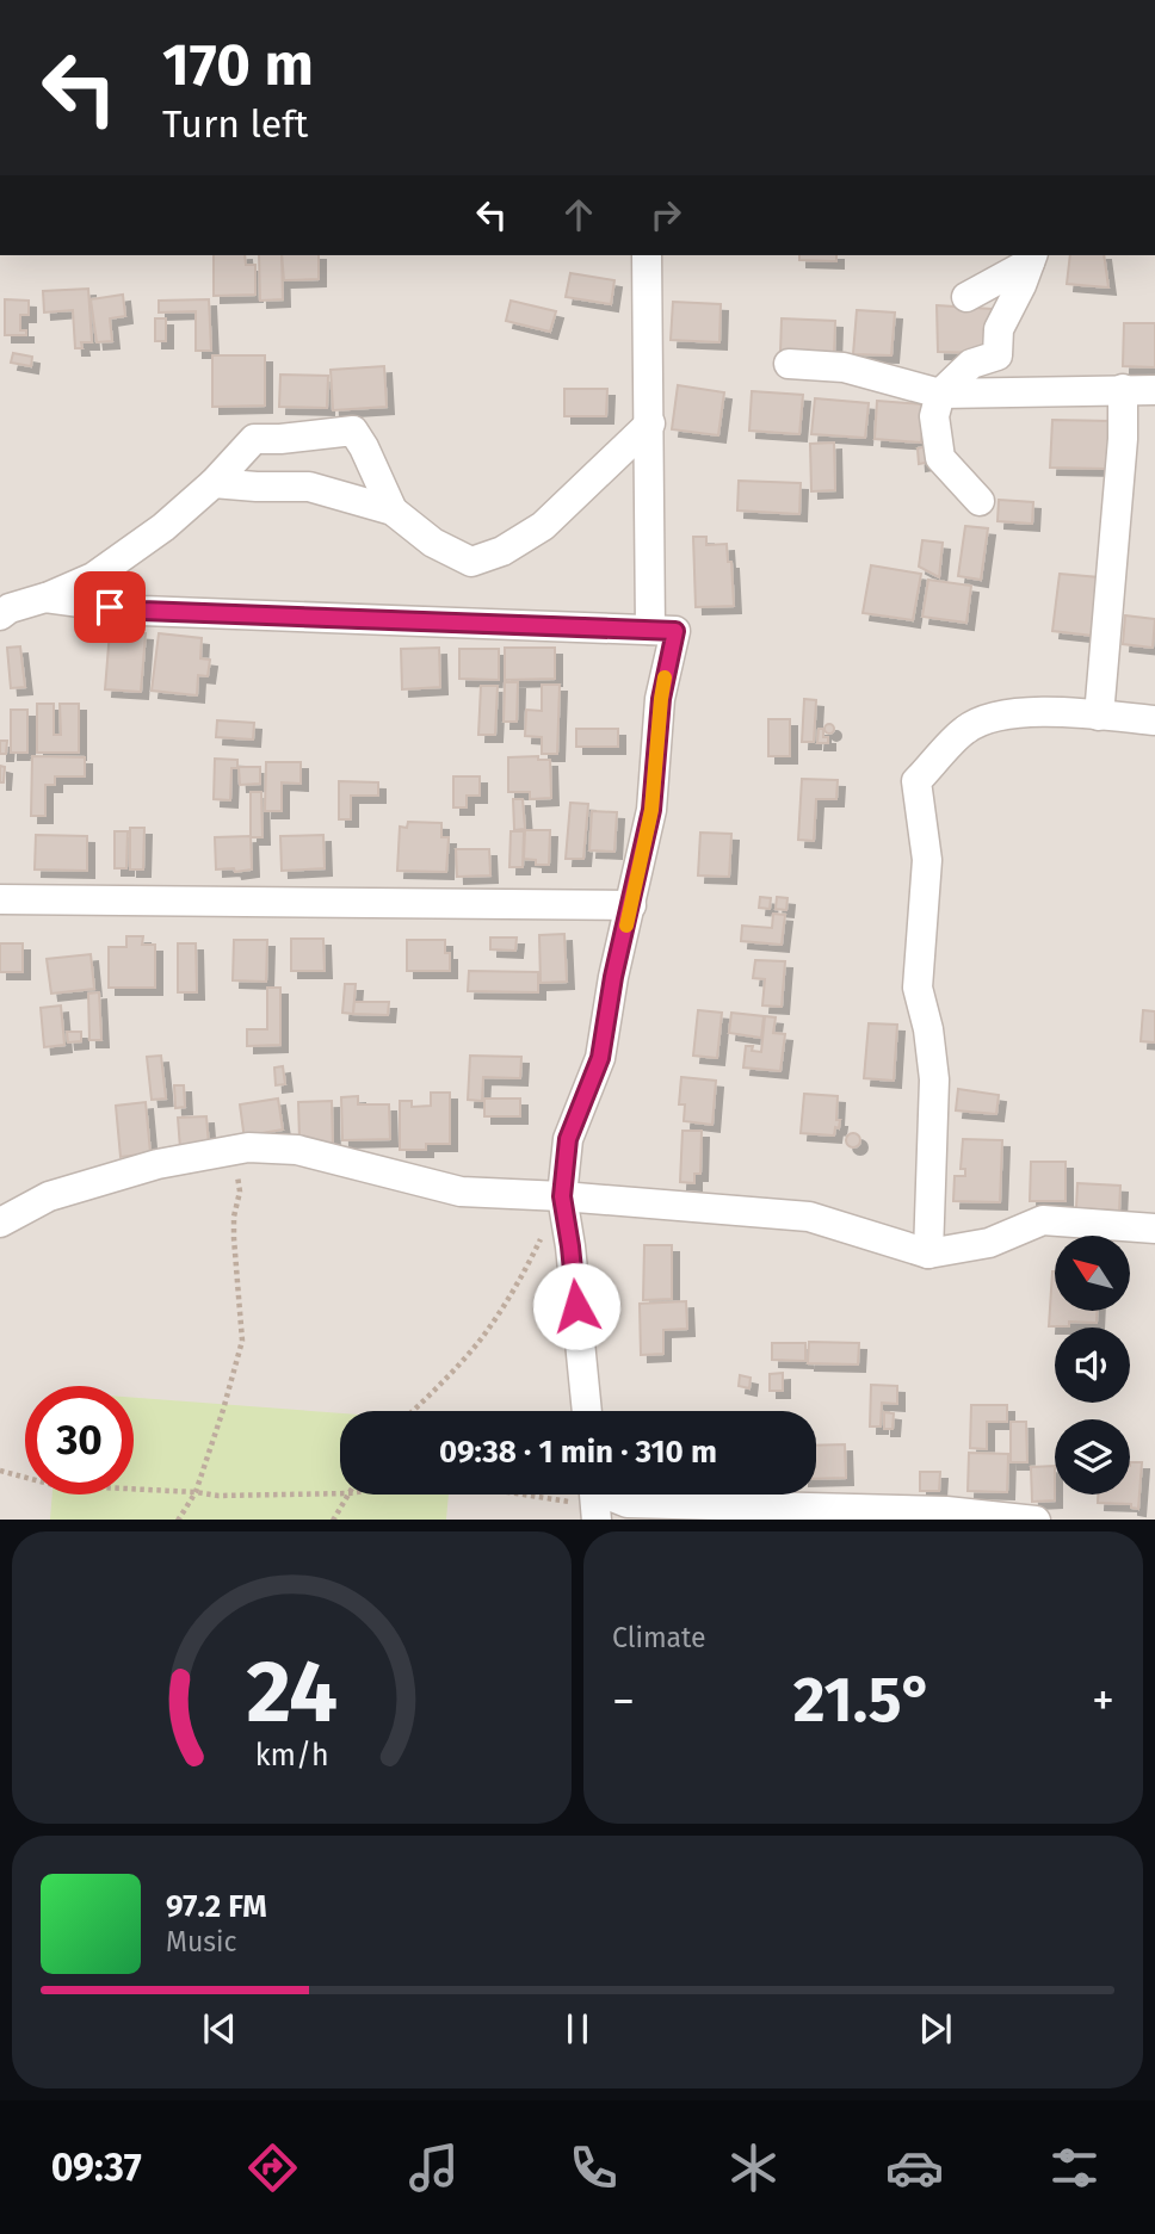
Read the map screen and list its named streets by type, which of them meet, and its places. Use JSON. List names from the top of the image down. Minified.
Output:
{"north":"top left","page":{"turn":["170 m","Turn left"],"limit":"30","trip":"09:38 · 1 min · 310 m","tile":"Climate","heat":["−","21.5°","+"],"song":["97.2 FM","Music"],"tabs":"09:37","gauge":["24","km/h"]}}
